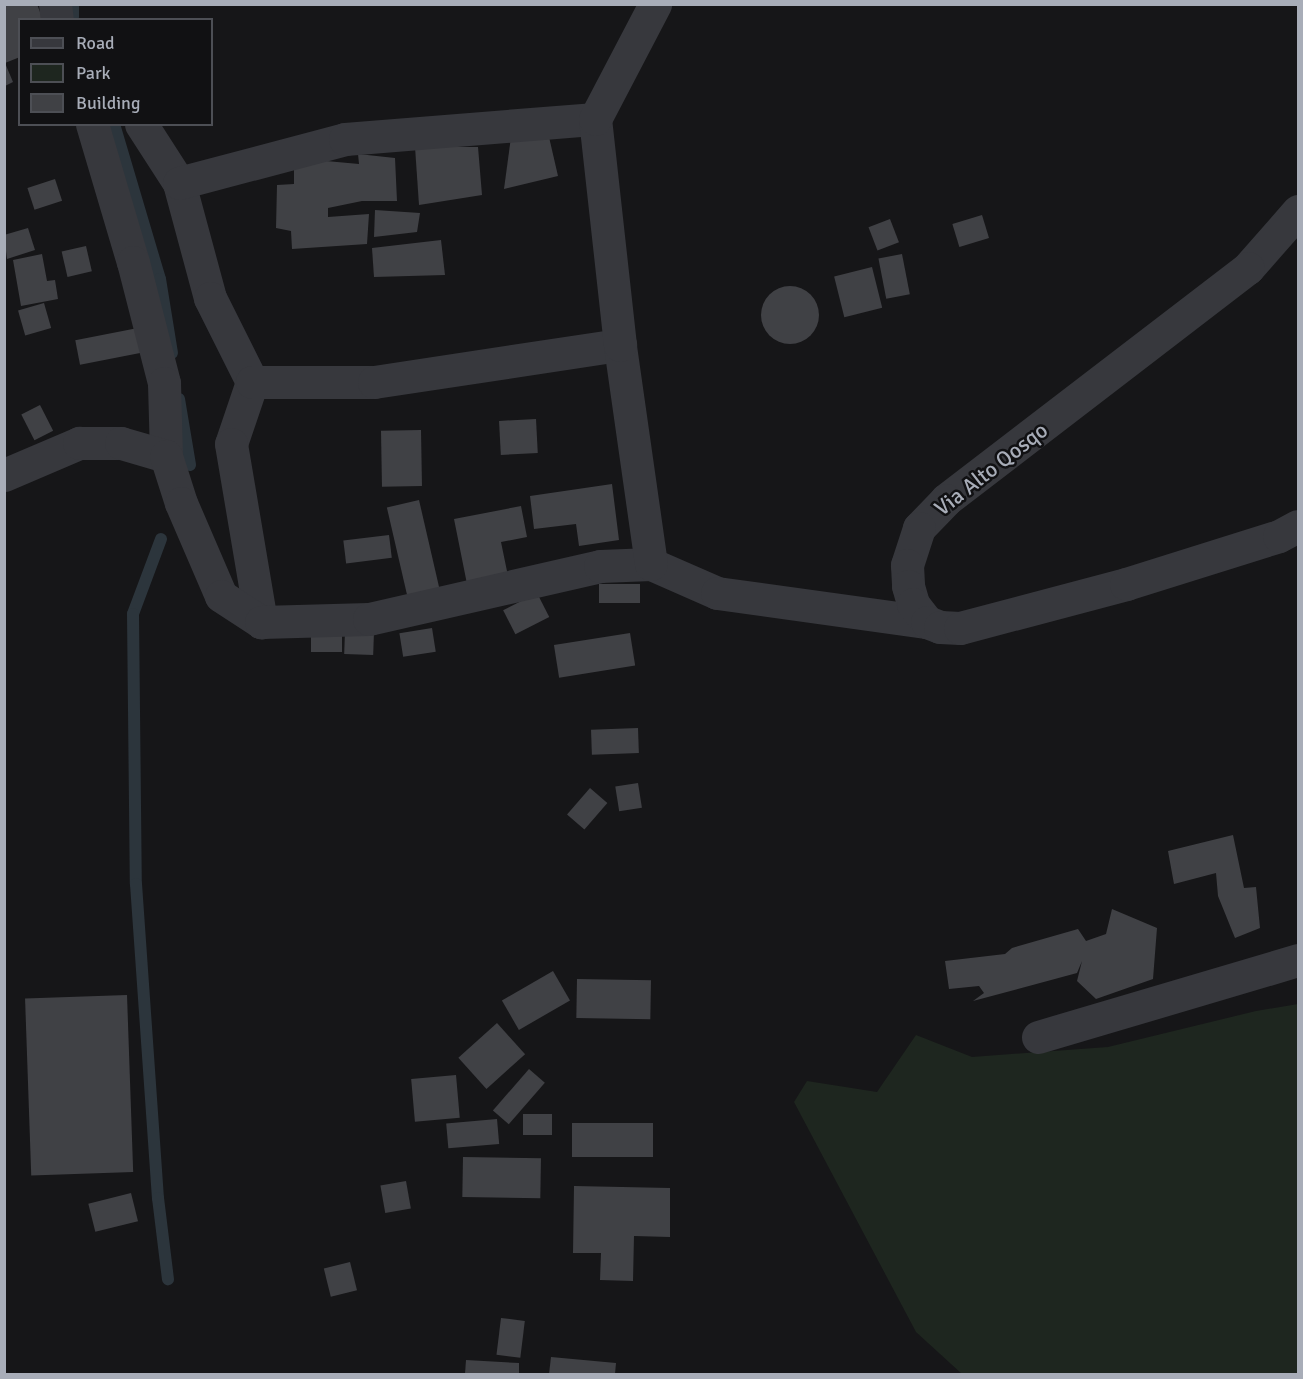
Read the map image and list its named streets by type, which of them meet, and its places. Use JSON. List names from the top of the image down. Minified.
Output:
{"streets":{"street":["Via Alto Qosqo"]},"legend":["Road","Park","Building"]}
